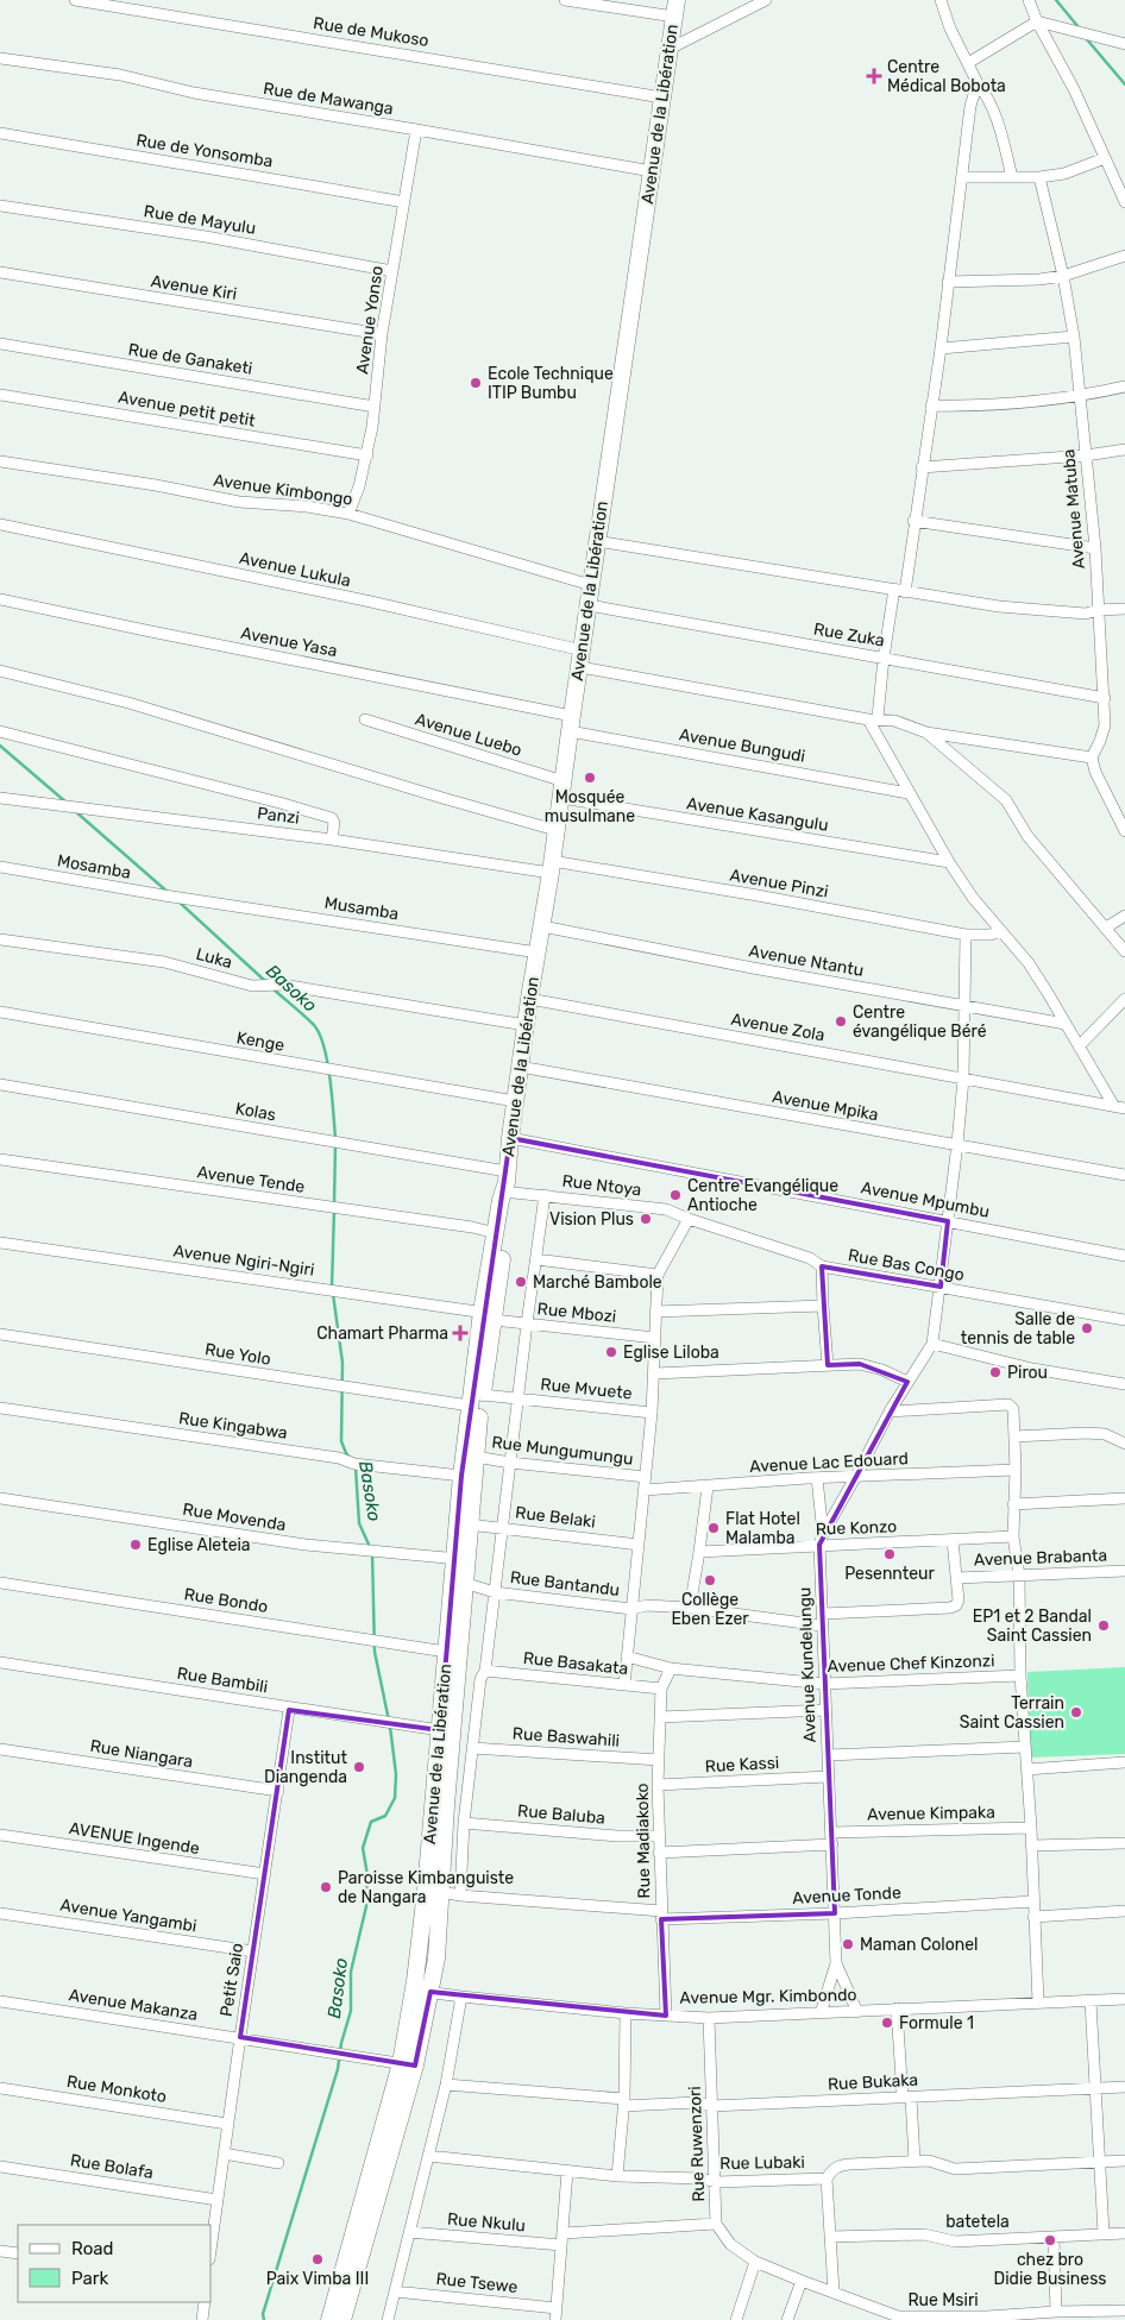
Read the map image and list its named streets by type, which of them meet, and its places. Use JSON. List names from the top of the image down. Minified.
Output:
{"streets":{"highway":["Avenue de la Libération"],"street":["Rue de Mukoso","Rue de Mawanga","Rue de Yonsomba","Rue de Mayulu","Avenue Kiri","Avenue Yonso","Rue de Ganaketi","Avenue petit petit","Avenue Kimbongo","Avenue Matuba","Avenue Lukula","Rue Zuka","Avenue Yasa","Avenue Luebo","Avenue Bungudi","Avenue Kasangulu","Panzi","Mosamba","Avenue Pinzi","Musamba","Luka","Avenue Ntantu","Avenue Zola","Kenge","Avenue Mpika","Kolas","Avenue Tende","Rue Ntoya","Avenue Mpumbu","Avenue Ngiri-Ngiri","Rue Bas Congo","Rue Mbozi","Rue Yolo","Rue Mvuete","Rue Kingabwa","Rue Mungumungu","Avenue Lac Edouard","Rue Movenda","Rue Belaki","Rue Konzo","Avenue Brabanta","Rue Bantandu","Rue Bondo","Rue Basakata","Avenue Chef Kinzonzi","Avenue Kundelungu","Rue Bambili","Rue Baswahili","Rue Niangara","Rue Kassi","Avenue Kimpaka","Rue Baluba","AVENUE Ingende","Rue Madiakoko","Avenue Tonde","Avenue Yangambi","Petit Saio","Avenue Mgr. Kimbondo","Avenue Makanza","Rue Bukaka","Rue Monkoto","Rue Ruwenzori","Rue Lubaki","Rue Bolafa","batetela","Rue Nkulu","Rue Tsewe","Rue Msiri"]},"crossings":[["Rue de Mukoso","Avenue de la Libération"],["Rue de Mawanga","Avenue de la Libération"],["Rue de Mawanga","Avenue Yonso"],["Avenue de la Libération","Avenue Kimbongo"],["Avenue de la Libération","Avenue Lukula"],["Avenue de la Libération","Rue Zuka"],["Avenue de la Libération","Avenue Yasa"],["Avenue de la Libération","Avenue Luebo"],["Avenue de la Libération","Avenue Bungudi"],["Avenue de la Libération","Avenue Kasangulu"],["Avenue de la Libération","Panzi"],["Avenue de la Libération","Avenue Pinzi"],["Avenue de la Libération","Musamba"],["Avenue de la Libération","Luka"],["Avenue de la Libération","Avenue Ntantu"],["Avenue de la Libération","Avenue Zola"],["Avenue de la Libération","Kenge"],["Avenue de la Libération","Avenue Mpika"],["Avenue de la Libération","Kolas"],["Avenue de la Libération","Avenue Tende"],["Avenue de la Libération","Rue Ntoya"],["Avenue de la Libération","Avenue Mpumbu"],["Avenue de la Libération","Avenue Ngiri-Ngiri"],["Avenue de la Libération","Rue Mbozi"],["Avenue de la Libération","Rue Yolo"],["Avenue de la Libération","Rue Kingabwa"],["Avenue de la Libération","Rue Mungumungu"],["Avenue de la Libération","Rue Movenda"],["Avenue de la Libération","Rue Belaki"],["Avenue de la Libération","Rue Bantandu"],["Avenue de la Libération","Rue Bondo"],["Avenue de la Libération","Rue Bambili"],["Avenue de la Libération","Avenue Tonde"],["Avenue de la Libération","Avenue Mgr. Kimbondo"],["Avenue de la Libération","Avenue Makanza"],["Rue de Yonsomba","Avenue Yonso"],["Rue de Mayulu","Avenue Yonso"],["Avenue Kiri","Avenue Yonso"],["Avenue Yonso","Rue de Ganaketi"],["Avenue Yonso","Avenue petit petit"],["Avenue Yonso","Avenue Kimbongo"],["Avenue Matuba","Rue Zuka"],["Avenue Yasa","Avenue Bungudi"],["Panzi","Avenue Pinzi"],["Mosamba","Musamba"],["Kolas","Rue Ntoya"],["Rue Ntoya","Rue Bas Congo"],["Avenue Ngiri-Ngiri","Rue Mbozi"],["Rue Yolo","Rue Mvuete"],["Avenue Lac Edouard","Avenue Kundelungu"],["Rue Konzo","Avenue Kundelungu"],["Rue Bantandu","Avenue Kundelungu"],["Rue Basakata","Rue Madiakoko"],["Avenue Chef Kinzonzi","Avenue Kundelungu"],["Avenue Chef Kinzonzi","Rue Madiakoko"],["Avenue Kundelungu","Rue Kassi"],["Avenue Kundelungu","Avenue Kimpaka"],["Avenue Kundelungu","Avenue Tonde"],["Avenue Kundelungu","Avenue Mgr. Kimbondo"],["Rue Bambili","Petit Saio"],["Rue Baswahili","Rue Madiakoko"],["Rue Niangara","Petit Saio"],["Rue Kassi","Rue Madiakoko"],["Rue Baluba","Rue Madiakoko"],["AVENUE Ingende","Petit Saio"],["Rue Madiakoko","Avenue Tonde"],["Rue Madiakoko","Avenue Mgr. Kimbondo"],["Avenue Yangambi","Petit Saio"],["Petit Saio","Avenue Makanza"],["Petit Saio","Rue Monkoto"],["Petit Saio","Rue Bolafa"],["Avenue Mgr. Kimbondo","Rue Ruwenzori"],["Rue Bukaka","Rue Ruwenzori"],["Rue Ruwenzori","Rue Lubaki"],["Rue Ruwenzori","Rue Msiri"]],"water":["Basoko"],"places":{"health":["Centre Médical Bobota","Chamart Pharma"],"other":["Ecole Technique ITIP Bumbu","Mosquée musulmane","Centre évangélique Béré","Centre Evangélique Antioche","Vision Plus","Marché Bambole","Salle de tennis de table","Eglise Liloba","Pirou","Flat Hotel Malamba","Eglise Aleteia","Pesennteur","Collège Eben Ezer","EP1 et 2 Bandal Saint Cassien","Terrain Saint Cassien","Institut Diangenda","Paroisse Kimbanguiste de Nangara","Maman Colonel","Formule 1","chez bro Didie Business","Paix Vimba III"]},"legend":["Road","Park"]}
